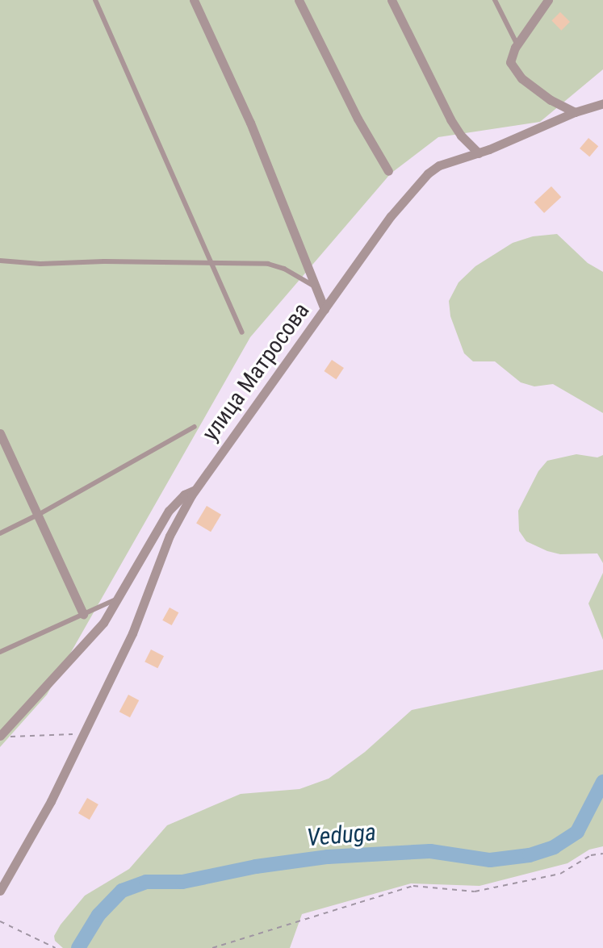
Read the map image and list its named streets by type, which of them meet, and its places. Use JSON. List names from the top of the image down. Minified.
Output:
{"streets":{"street":["улица Матросова"]},"water":["Veduga"]}
